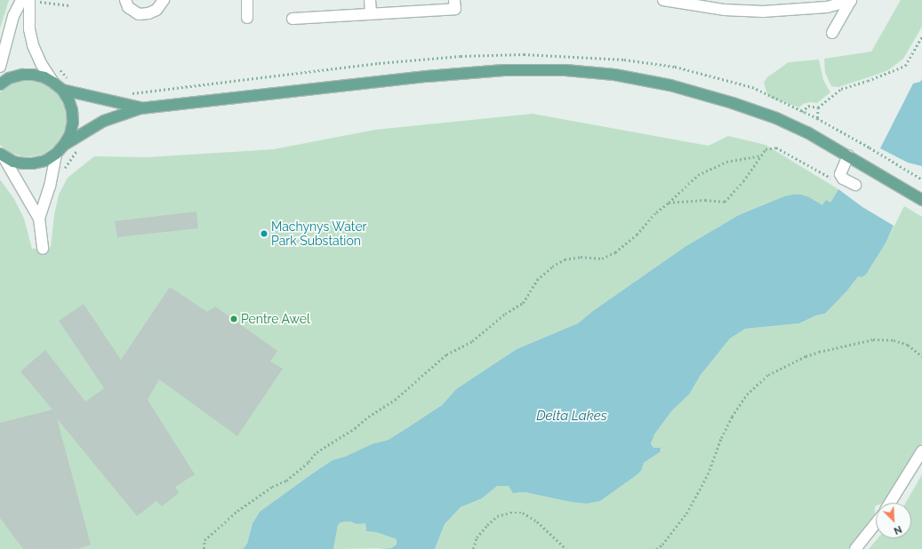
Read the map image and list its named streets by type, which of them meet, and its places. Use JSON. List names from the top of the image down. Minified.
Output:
{"water":["Delta Lakes"],"places":["Machynys Water Park Substation","Pentre Awel"],"north":"bottom right"}
